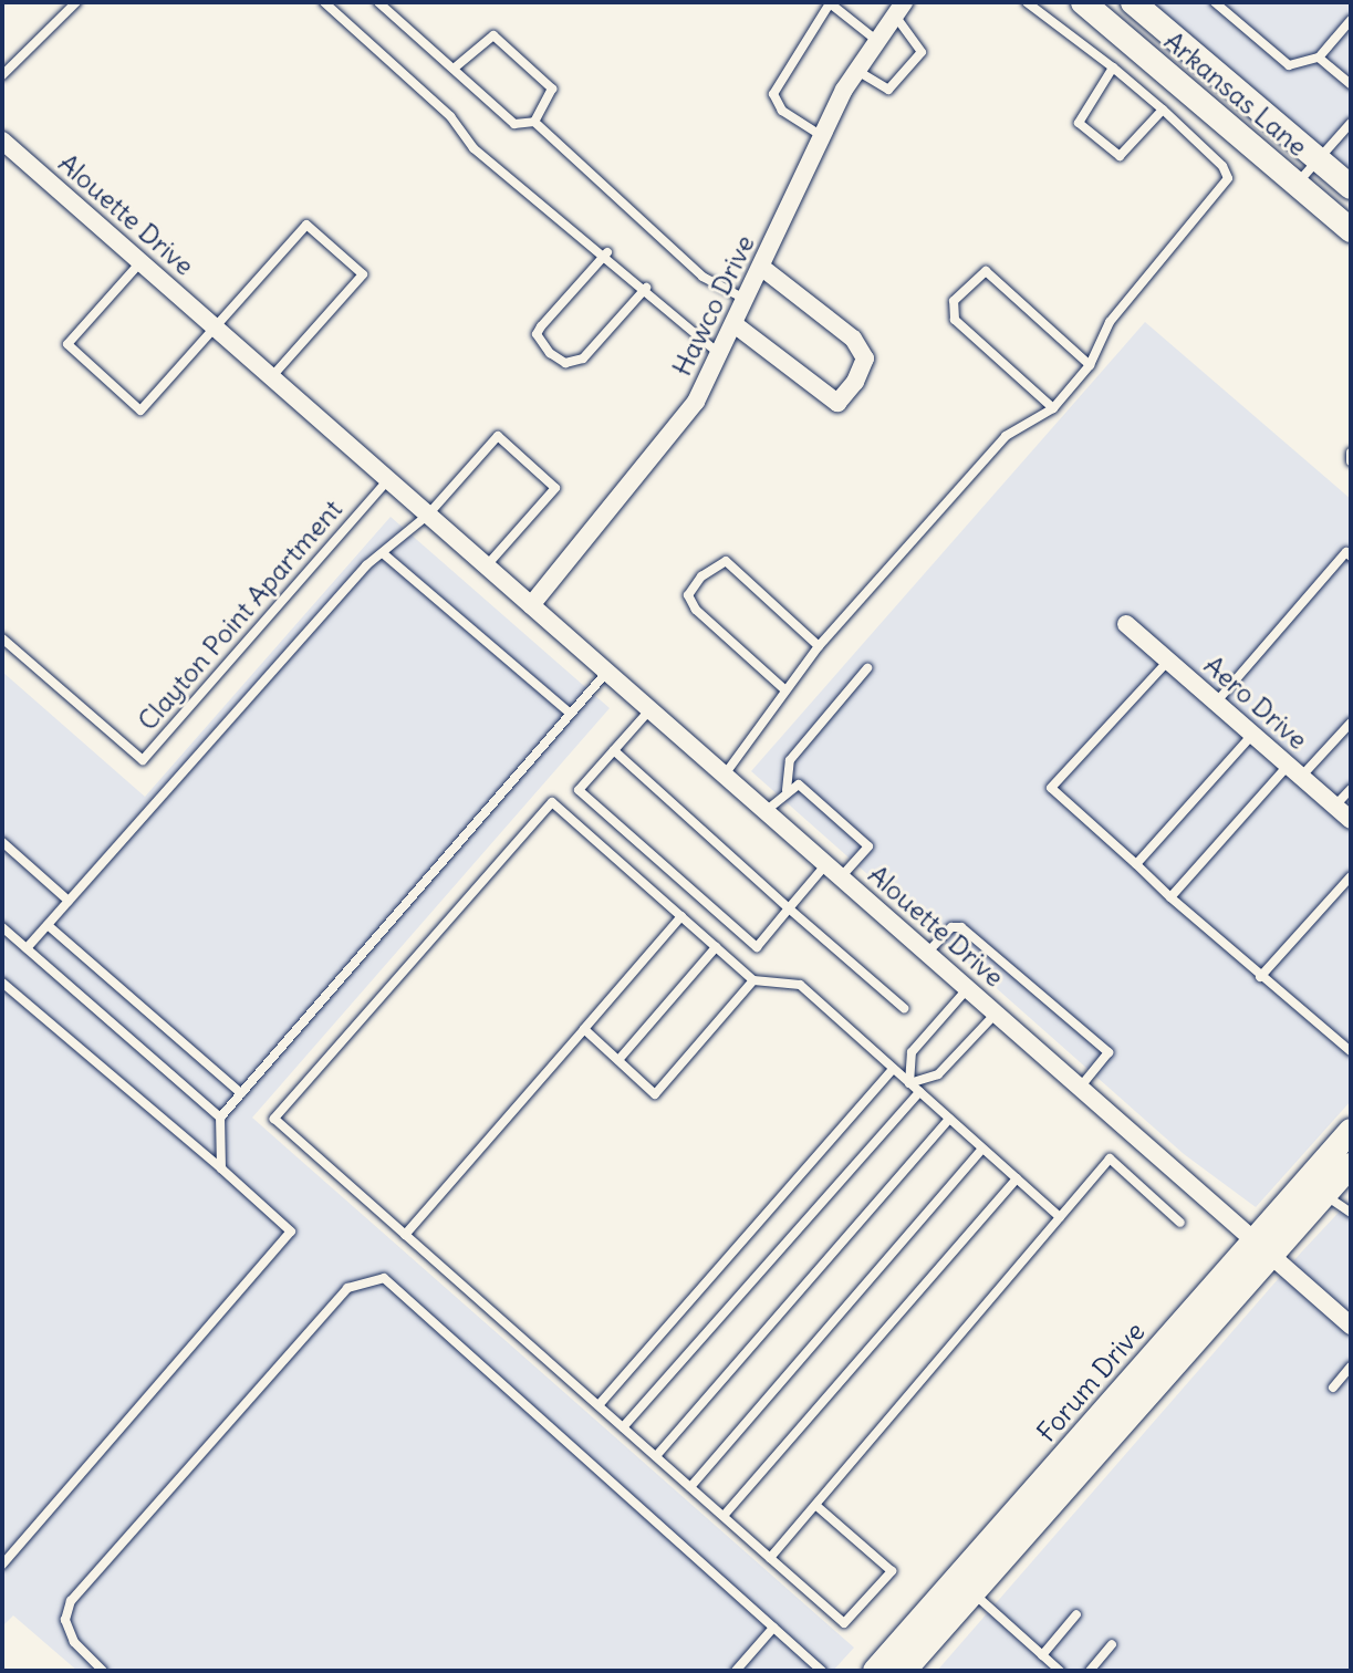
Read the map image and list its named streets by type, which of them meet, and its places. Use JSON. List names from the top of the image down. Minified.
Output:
{"streets":{"street":["Arkansas Lane","Alouette Drive","Hawco Drive","Aero Drive","Forum Drive"],"lane":["Clayton Point Apartment"]},"crossings":[["Alouette Drive","Hawco Drive"],["Alouette Drive","Clayton Point Apartment"],["Alouette Drive","Forum Drive"]]}
